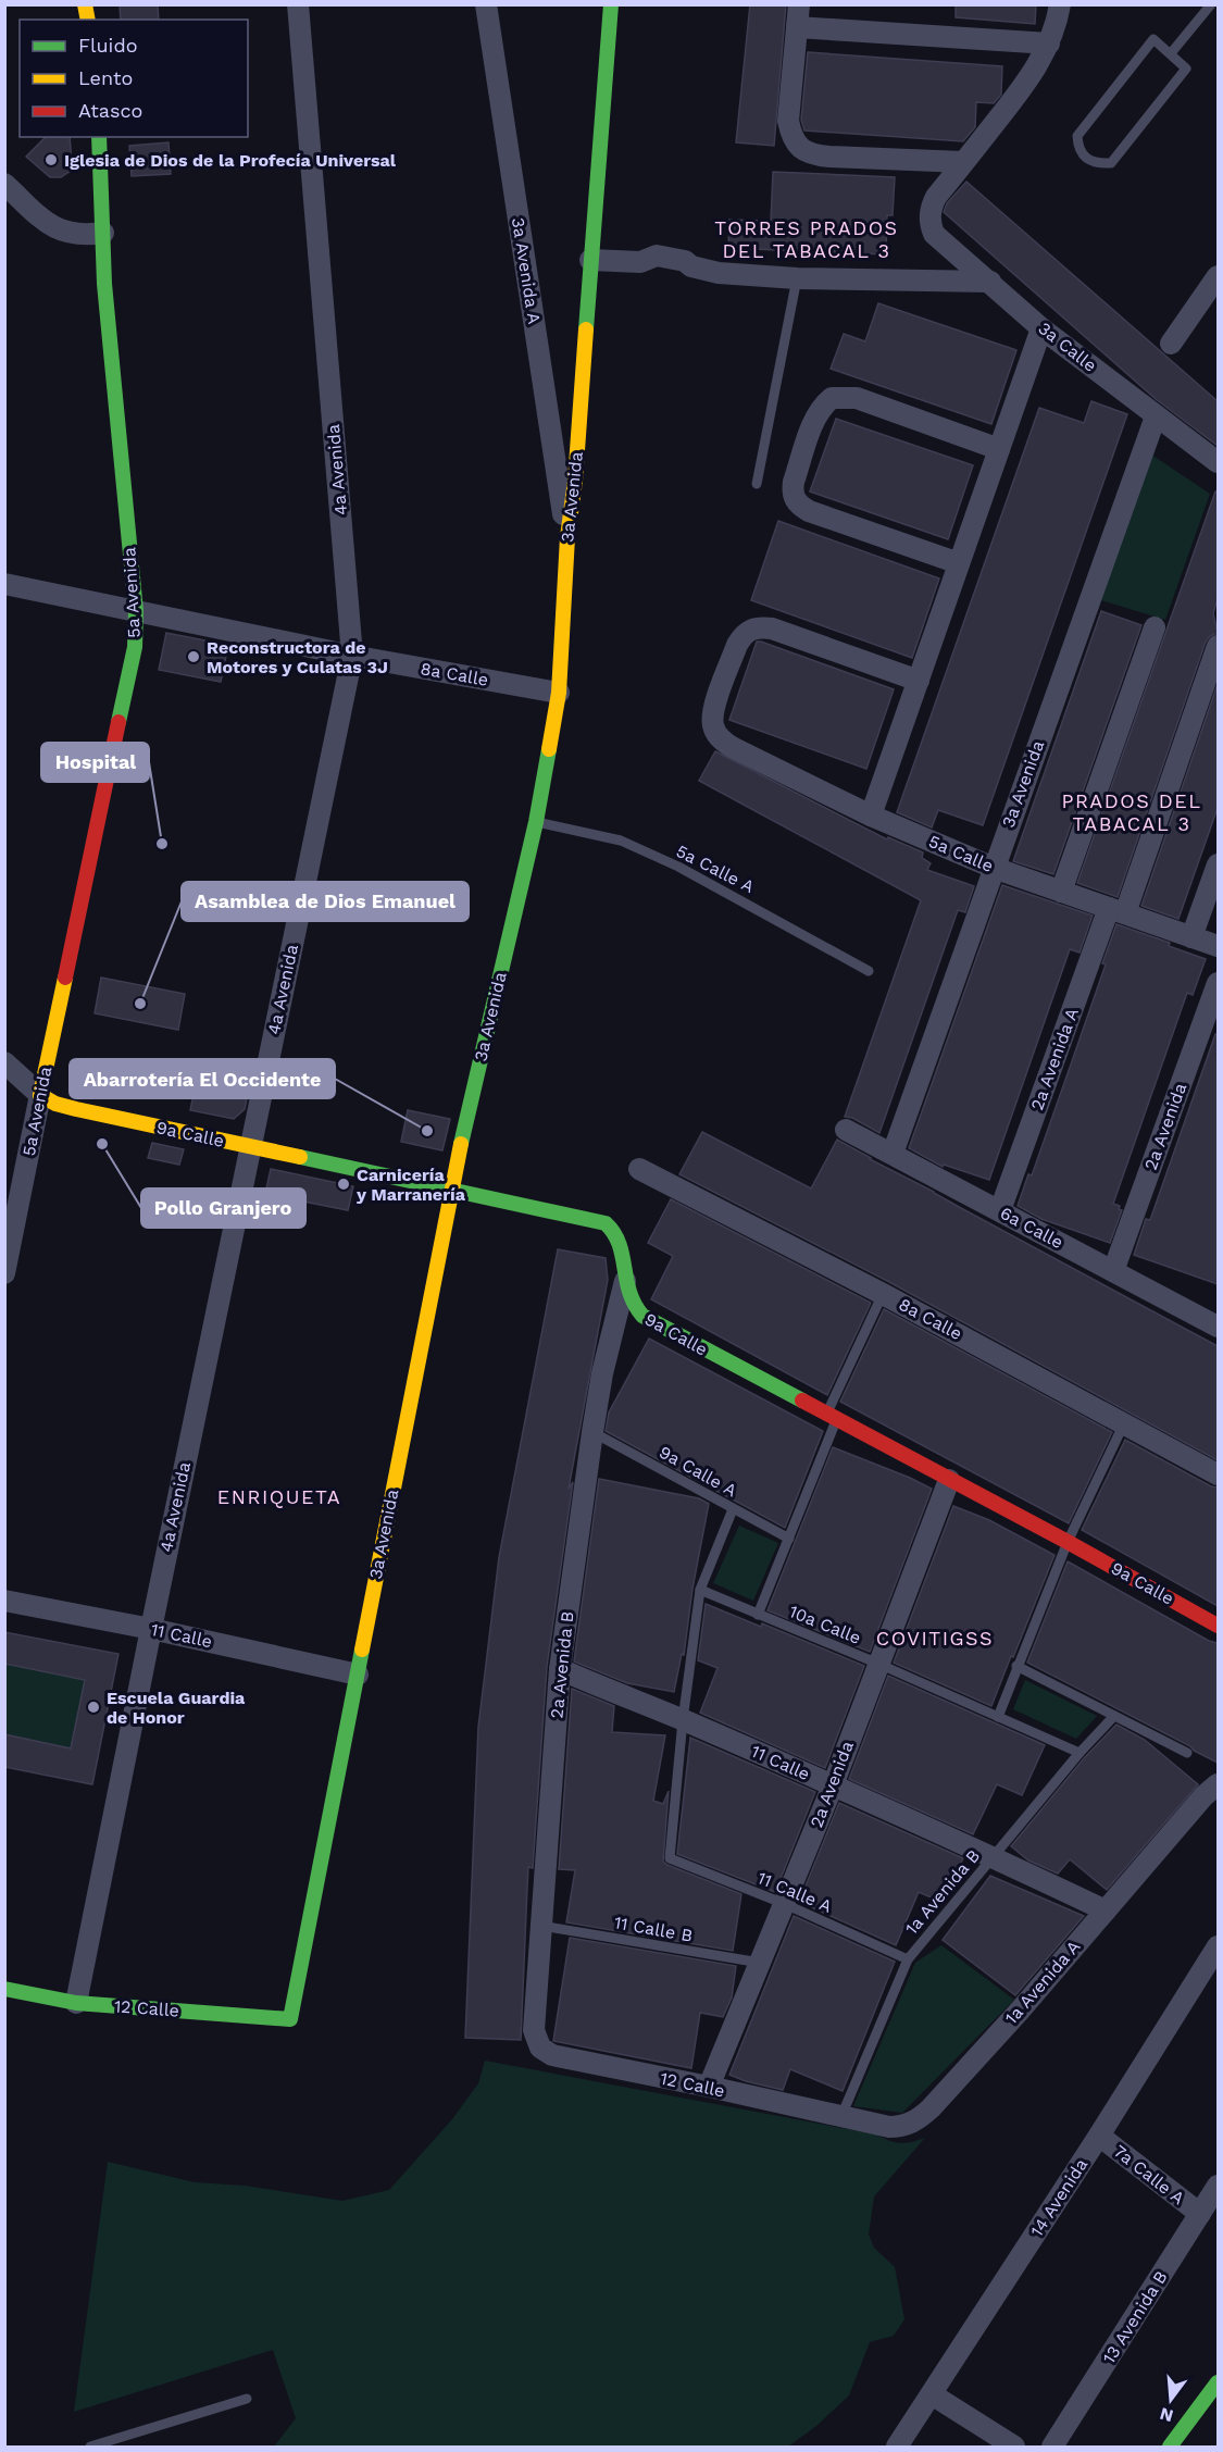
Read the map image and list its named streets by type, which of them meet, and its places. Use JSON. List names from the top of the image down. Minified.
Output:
{"streets":{"street":["3a Avenida A","3a Calle","4a Avenida","3a Avenida","5a Avenida","8a Calle","5a Calle","2a Avenida A","2a Avenida","9a Calle","6a Calle","11 Calle","2a Avenida B","1a Avenida A","12 Calle","7a Calle A","14 Avenida","13 Avenida B"],"lane":["5a Calle A","9a Calle A","10a Calle","11 Calle A","1a Avenida B","11 Calle B"]},"crossings":[["3a Avenida A","3a Avenida"],["3a Calle","3a Avenida"],["4a Avenida","8a Calle"],["4a Avenida","9a Calle"],["4a Avenida","11 Calle"],["4a Avenida","12 Calle"],["3a Avenida","8a Calle"],["3a Avenida","5a Calle"],["3a Avenida","5a Calle A"],["3a Avenida","9a Calle"],["3a Avenida","6a Calle"],["3a Avenida","11 Calle"],["3a Avenida","12 Calle"],["5a Avenida","8a Calle"],["5a Avenida","9a Calle"],["5a Calle","2a Avenida A"],["2a Avenida A","6a Calle"],["2a Avenida","9a Calle"],["2a Avenida","6a Calle"],["2a Avenida","10a Calle"],["2a Avenida","11 Calle"],["2a Avenida","11 Calle A"],["2a Avenida","11 Calle B"],["2a Avenida","12 Calle"],["9a Calle","2a Avenida B"],["9a Calle A","2a Avenida B"],["10a Calle","1a Avenida B"],["11 Calle","2a Avenida B"],["11 Calle","11 Calle A"],["11 Calle","1a Avenida B"],["11 Calle","1a Avenida A"],["2a Avenida B","11 Calle B"],["2a Avenida B","12 Calle"],["11 Calle A","1a Avenida B"],["1a Avenida B","1a Avenida A"],["1a Avenida B","12 Calle"],["1a Avenida A","12 Calle"],["7a Calle A","14 Avenida"],["7a Calle A","13 Avenida B"]],"districts":["TORRES PRADOS DEL TABACAL 3","PRADOS DEL TABACAL 3","ENRIQUETA","COVITIGSS"],"places":["Iglesia de Dios de la Profecía Universal","Reconstructora de Motores y Culatas 3J","Hospital","Asamblea de Dios Emanuel","Abarrotería El Occidente","Pollo Granjero","Carnicería y Marranería","Escuela Guardia de Honor"],"legend":["Fluido","Lento","Atasco"],"north":"bottom"}
